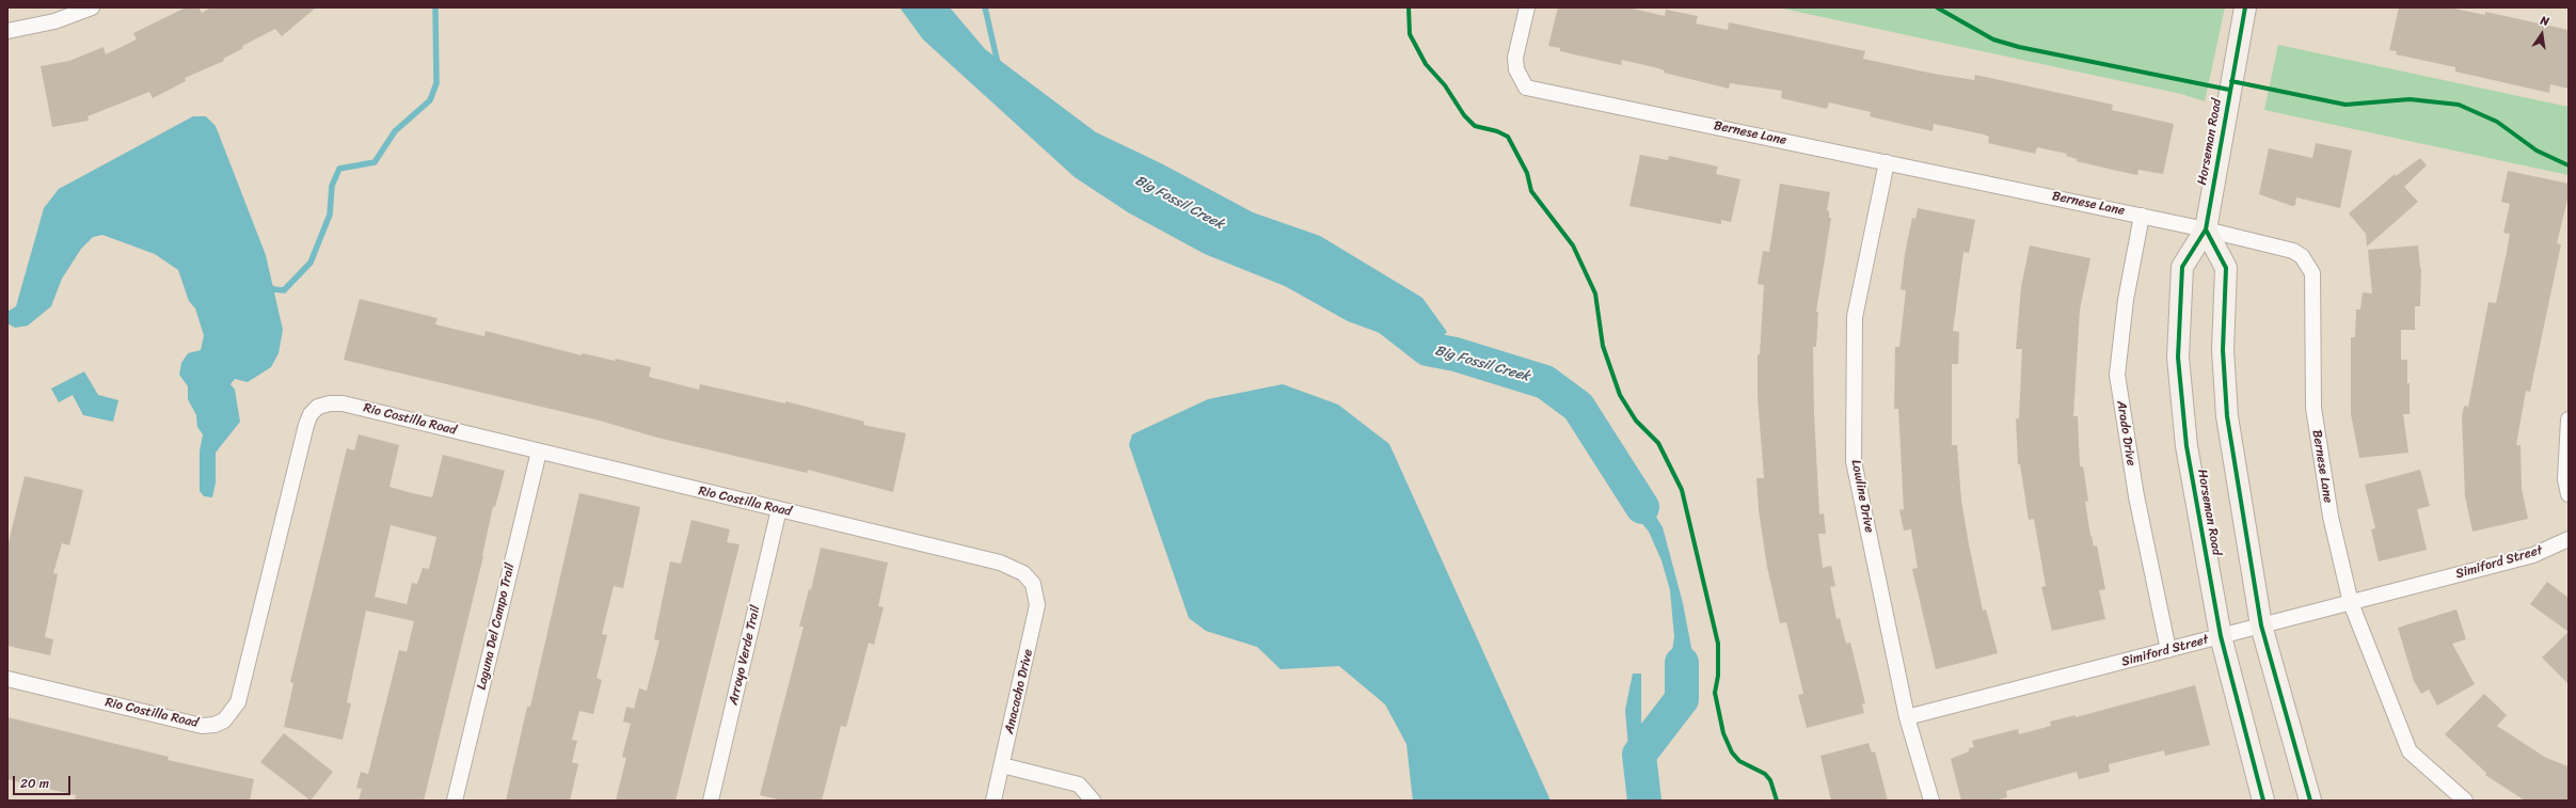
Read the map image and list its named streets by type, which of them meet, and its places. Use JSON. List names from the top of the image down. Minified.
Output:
{"streets":{"street":["Bernese Lane","Horseman Road","Rio Costilla Road","Arado Drive","Lowline Drive","Simiford Street","Laguna Del Campo Trail","Arroyo Verde Trail","Anacacho Drive"]},"crossings":[["Bernese Lane","Horseman Road"],["Bernese Lane","Arado Drive"],["Bernese Lane","Lowline Drive"],["Bernese Lane","Simiford Street"],["Horseman Road","Simiford Street"],["Rio Costilla Road","Laguna Del Campo Trail"],["Rio Costilla Road","Arroyo Verde Trail"],["Rio Costilla Road","Anacacho Drive"],["Arado Drive","Simiford Street"],["Lowline Drive","Simiford Street"]],"water":["Big Fossil Creek"],"scale_bar":"20 m","north":"top"}
